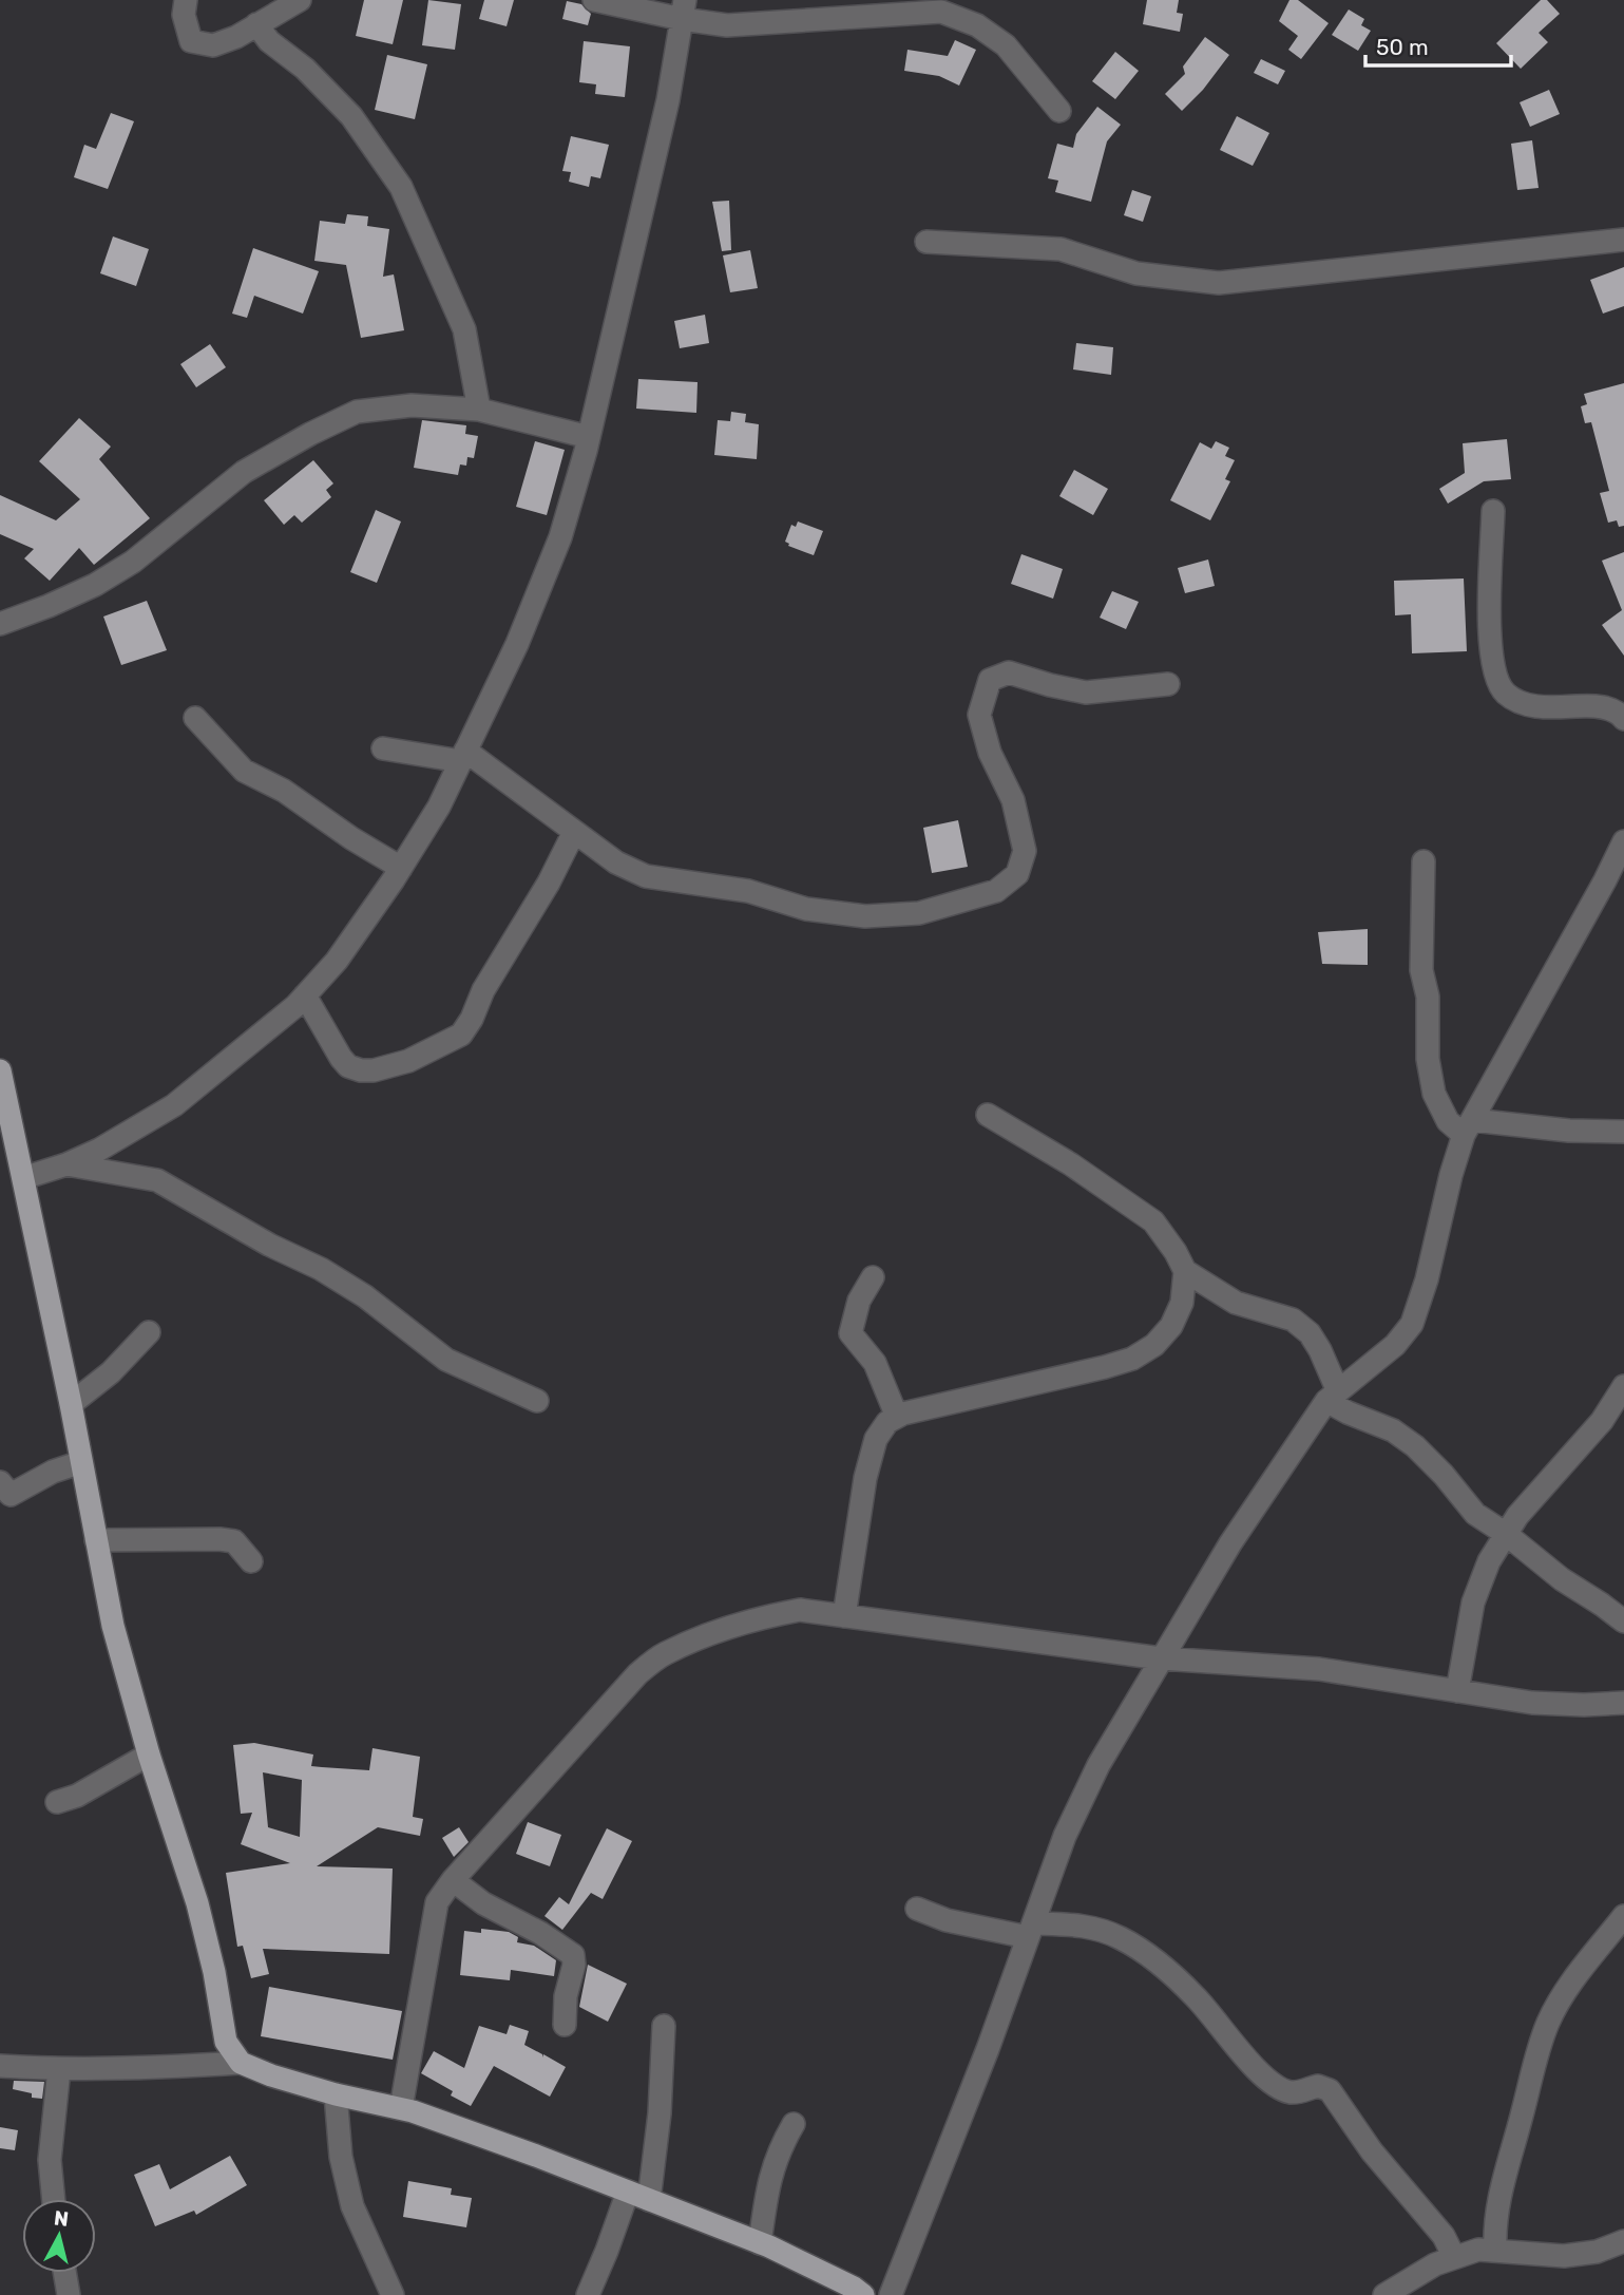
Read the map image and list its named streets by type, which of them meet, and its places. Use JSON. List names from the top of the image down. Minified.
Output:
{"scale_bar":"50 m","north":"top"}
